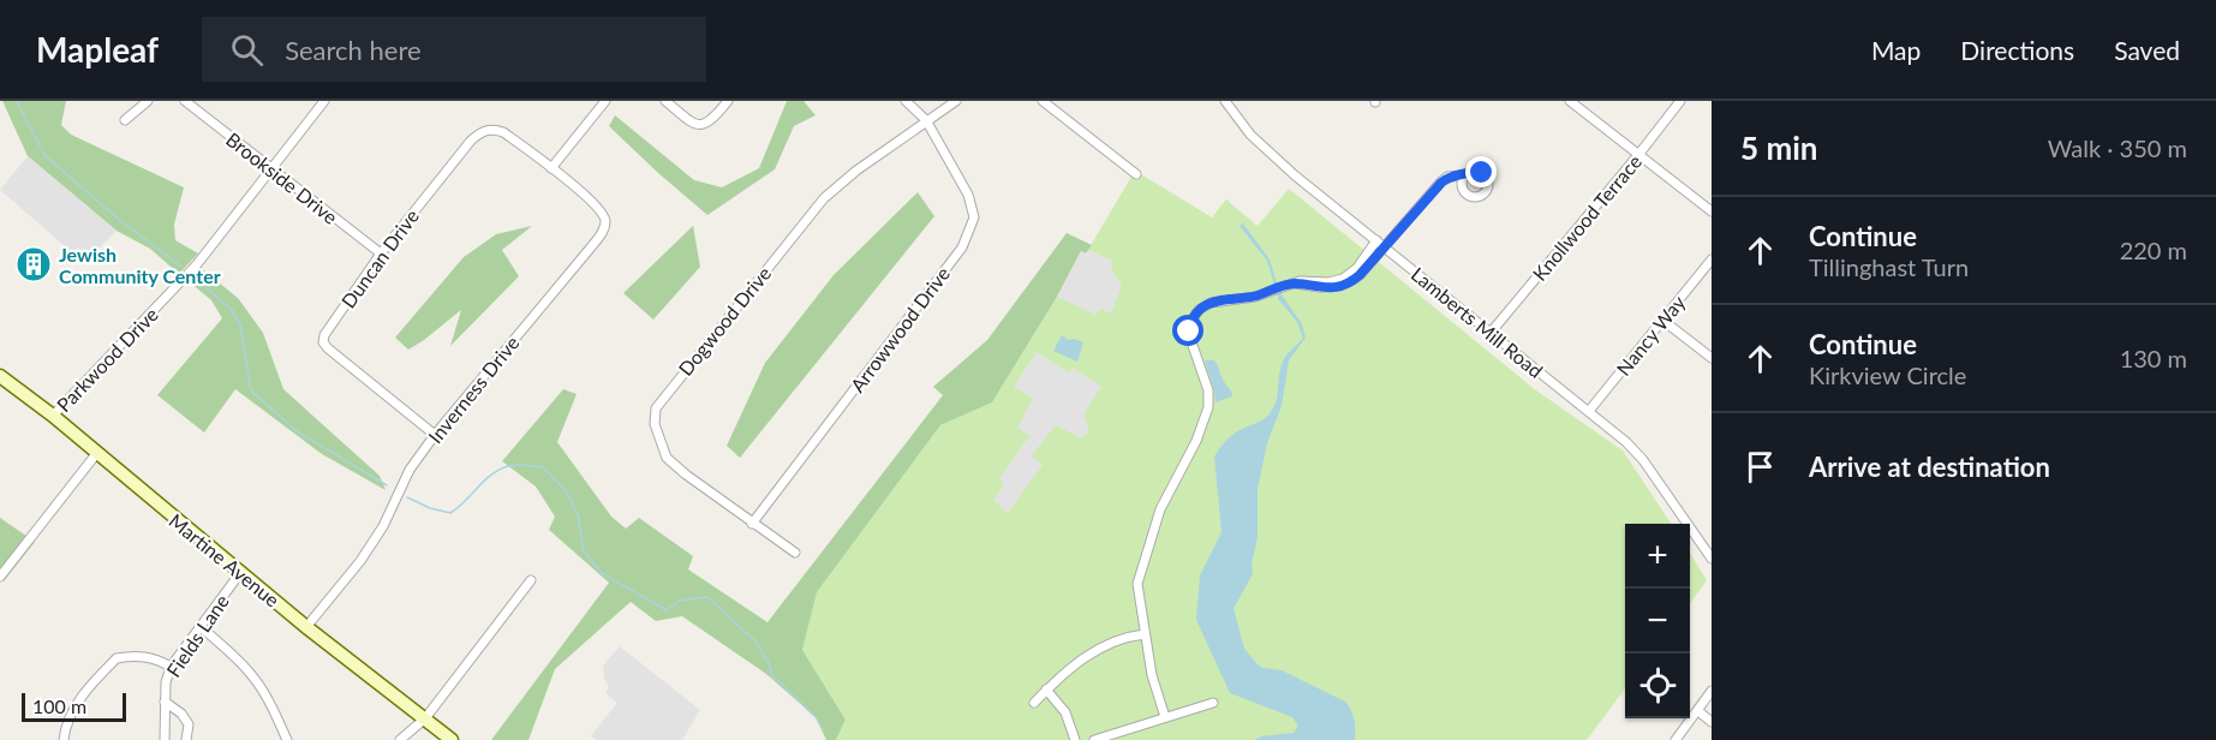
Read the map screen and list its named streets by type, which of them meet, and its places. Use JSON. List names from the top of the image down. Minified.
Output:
{"streets":{"main road":["Martine Avenue"],"street":["Brookside Drive","Knollwood Terrace","Duncan Drive","Dogwood Drive","Lamberts Mill Road","Arrowwood Drive","Nancy Way","Parkwood Drive","Inverness Drive","Fields Lane"]},"crossings":[["Brookside Drive","Duncan Drive"],["Brookside Drive","Parkwood Drive"],["Knollwood Terrace","Lamberts Mill Road"],["Duncan Drive","Inverness Drive"],["Dogwood Drive","Arrowwood Drive"],["Lamberts Mill Road","Nancy Way"],["Parkwood Drive","Martine Avenue"],["Inverness Drive","Martine Avenue"],["Martine Avenue","Fields Lane"]],"places":{"building":["Jewish Community Center"]},"scale_bar":"100 m","page":{"header":"Mapleaf","search":"Search here","nav":["Map","Directions","Saved"],"heading":["5 min","Walk · 350 m"],"list":[["Continue","Tillinghast Turn","220 m"],["Continue","Kirkview Circle","130 m"],"Arrive at destination"],"map_buttons":["+","−"],"scale":"100 m"}}
